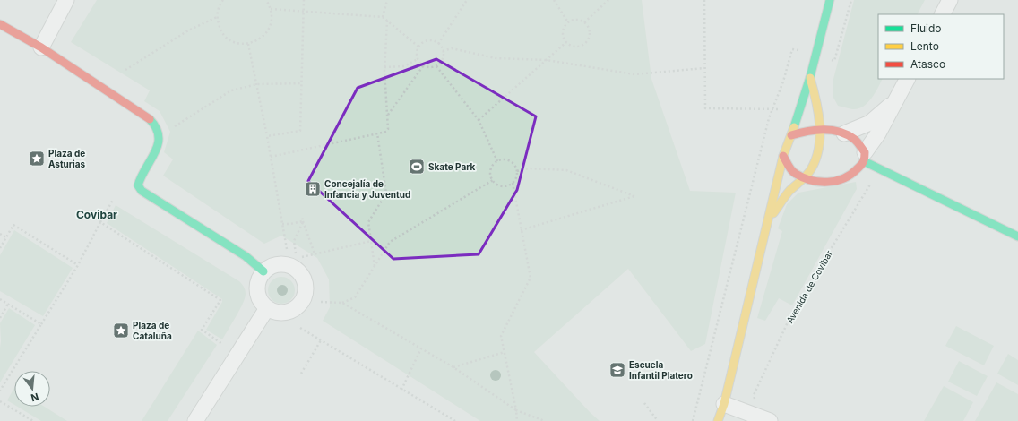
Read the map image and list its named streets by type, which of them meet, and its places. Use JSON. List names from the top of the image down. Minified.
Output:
{"streets":{"path":["Avenida de Covibar"]},"districts":["Covibar"],"places":{"place":["Plaza de Asturias","Plaza de Cataluña"],"sports":["Skate Park"],"building":["Concejalía de Infancia y Juventud"],"school or university":["Escuela Infantil Platero"]},"legend":["Fluido","Lento","Atasco"],"north":"bottom"}
